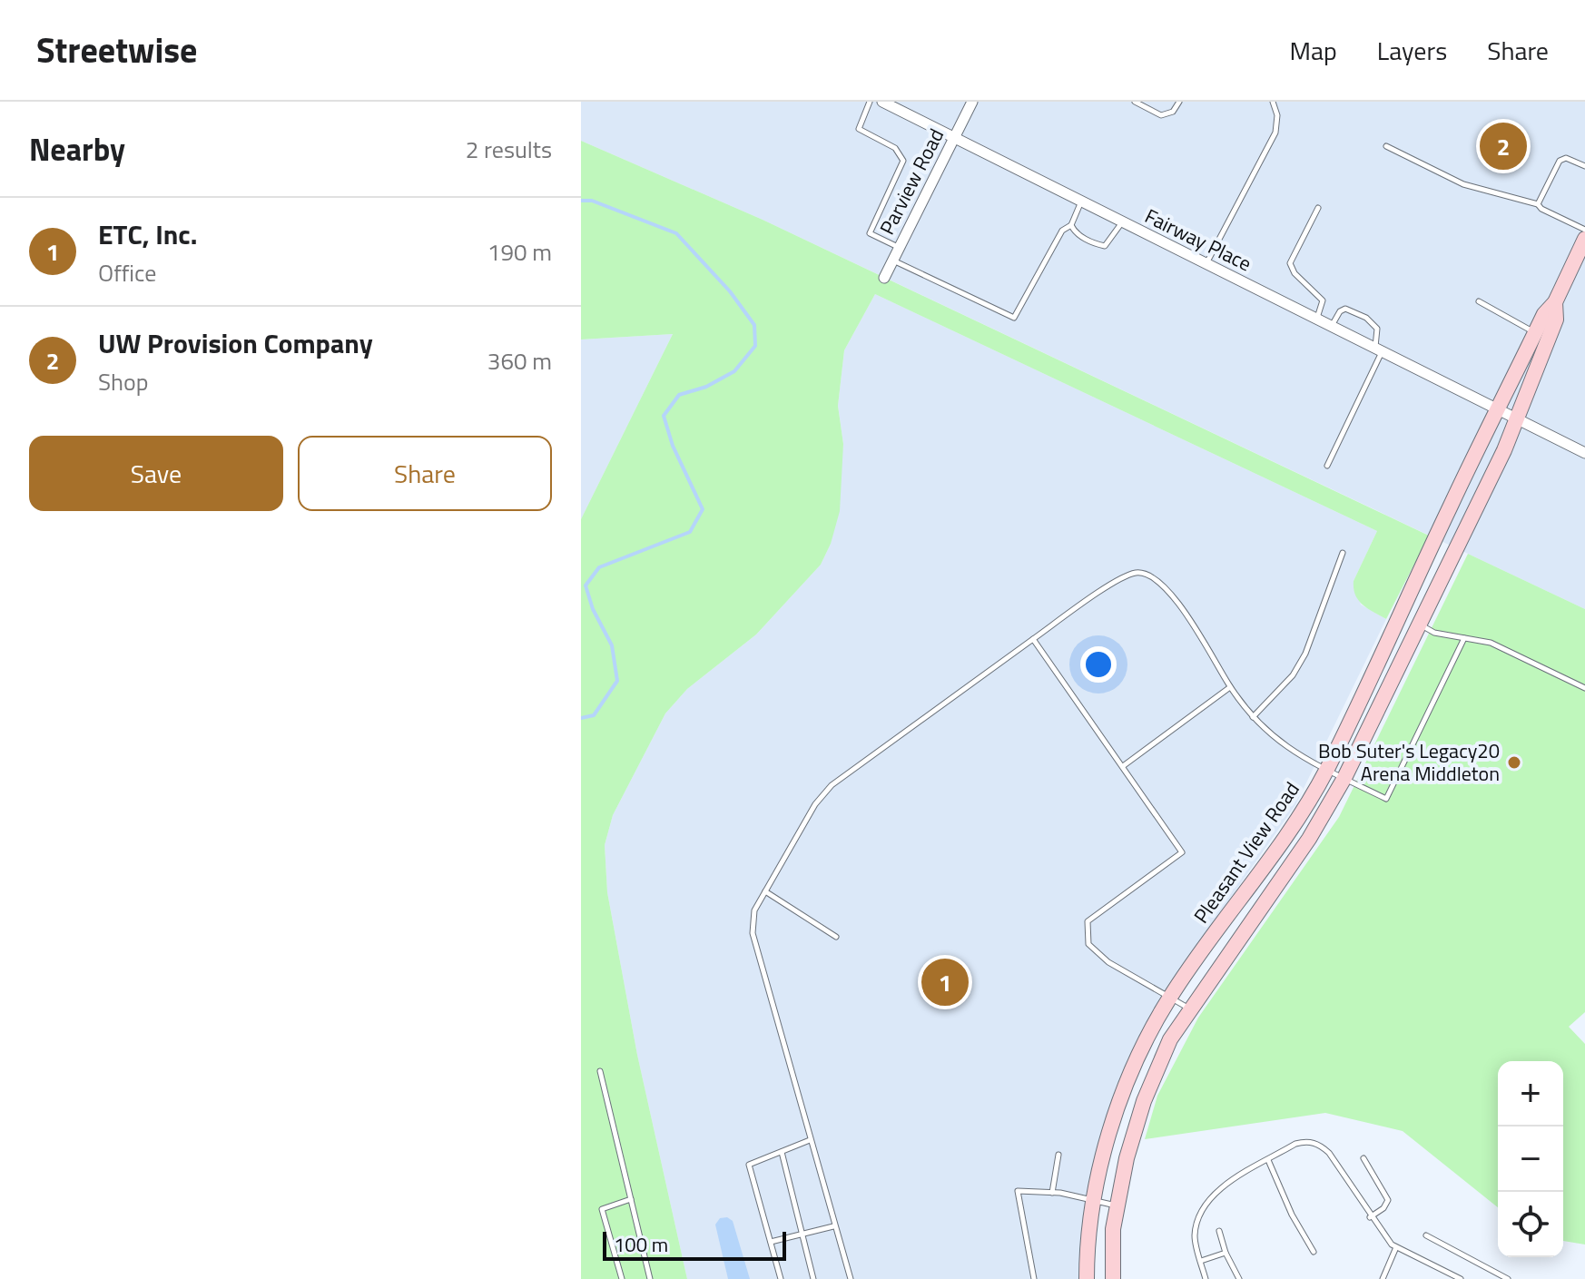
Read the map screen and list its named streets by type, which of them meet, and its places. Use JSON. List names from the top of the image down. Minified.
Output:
{"streets":{"street":["Parview Road","Fairway Place","Pleasant View Road"]},"crossings":[["Parview Road","Fairway Place"],["Fairway Place","Pleasant View Road"]],"places":["Bob Suter's Legacy20 Arena Middleton"],"scale_bar":"100 m","page":{"header":"Streetwise","nav":["Map","Layers","Share"],"heading":["Nearby","2 results"],"pins":["2","1"],"list":[{"mark":"1","name":"ETC, Inc.","note":"Office","value":"190 m"},{"mark":"2","name":"UW Provision Company","note":"Shop","value":"360 m"}],"buttons":["Save","Share"],"map_buttons":["+","−"],"scale":"100 m"}}
